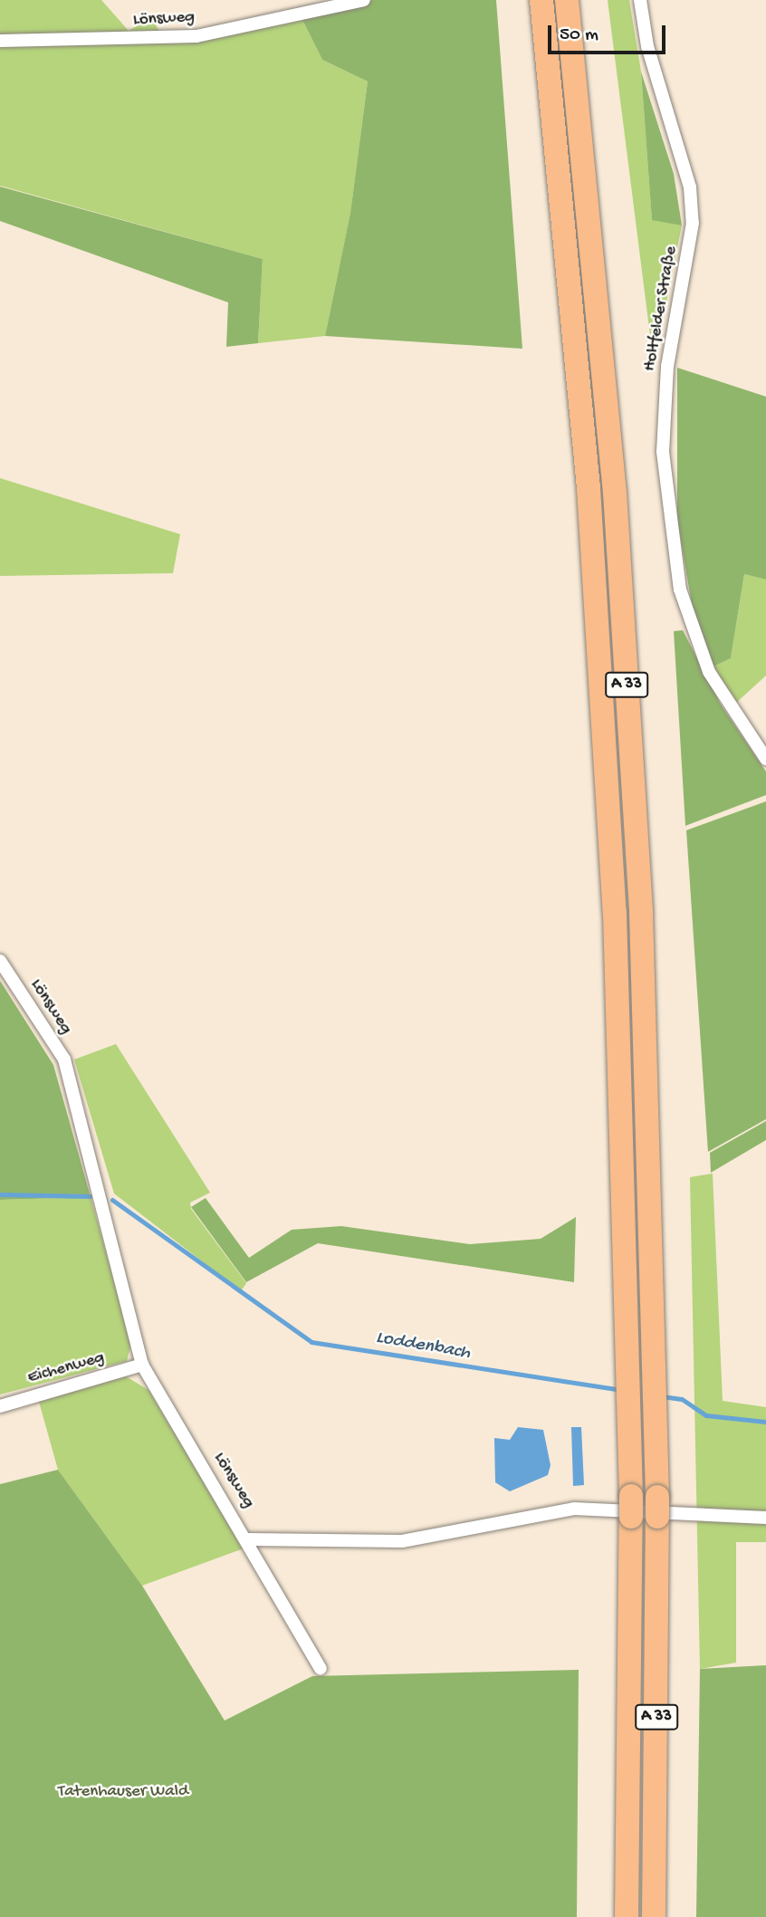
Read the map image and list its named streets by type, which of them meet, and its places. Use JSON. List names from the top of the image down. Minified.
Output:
{"streets":{"highway":["A 33"],"street":["Lönsweg","Holtfelder Straße","Eichenweg"]},"crossings":[["Lönsweg","Eichenweg"]],"water":["Loddenbach"],"parks":["Tatenhauser Wald"],"scale_bar":"50 m"}
